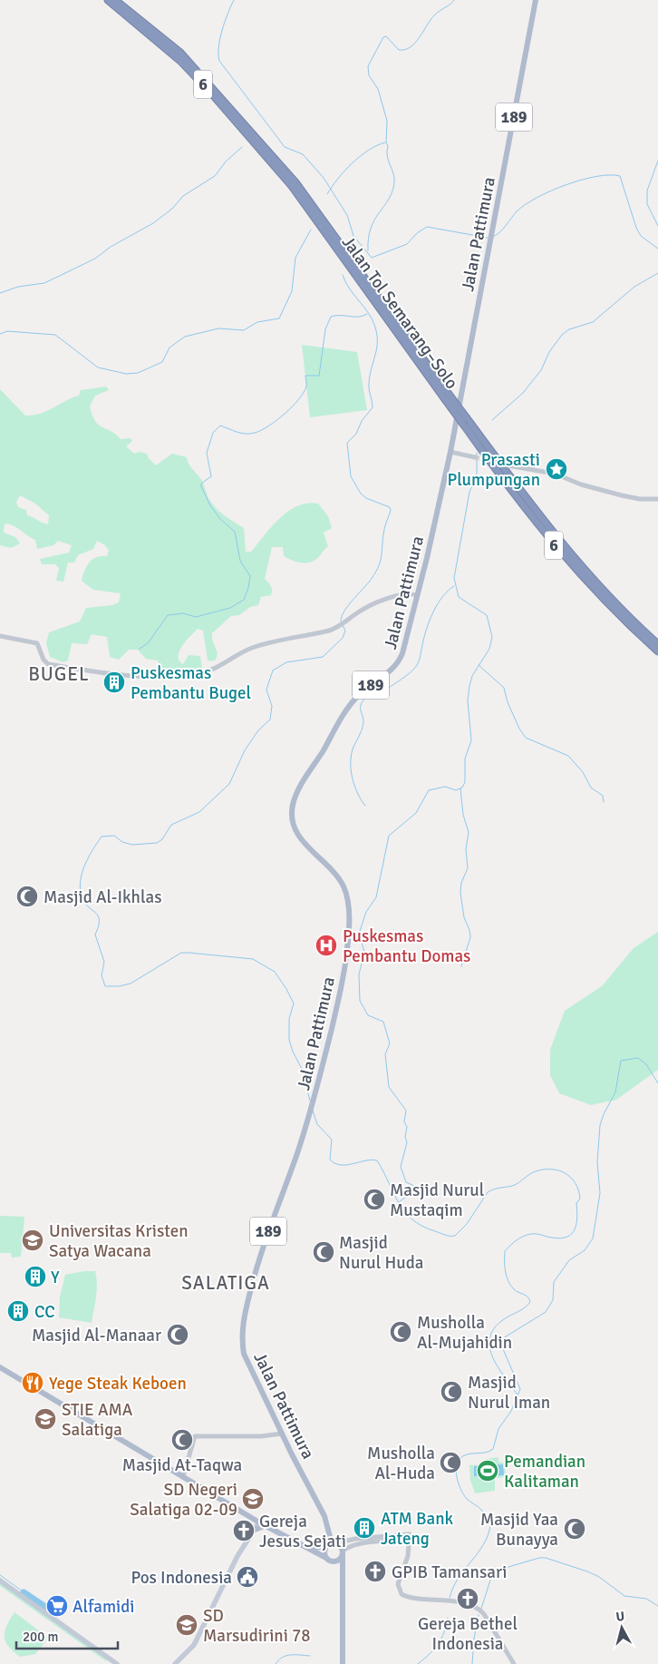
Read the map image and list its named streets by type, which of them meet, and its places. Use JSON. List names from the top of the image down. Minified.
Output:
{"streets":{"highway":["6","Jalan Tol Semarang–Solo"],"main road":["189","Jalan Pattimura"]},"districts":["BUGEL","SALATIGA"],"places":{"place":["Prasasti Plumpungan"],"building":["Puskesmas Pembantu Bugel","Y","CC","ATM Bank Jateng"],"mosque":["Masjid Al-Ikhlas","Masjid Nurul Mustaqim","Masjid Nurul Huda","Musholla Al-Mujahidin","Masjid Al-Manaar","Masjid Nurul Iman","Masjid At-Taqwa","Musholla Al-Huda","Masjid Yaa Bunayya"],"hospital":["Puskesmas Pembantu Domas"],"school or university":["Universitas Kristen Satya Wacana","STIE AMA Salatiga","SD Negeri Salatiga 02-09","SD Marsudirini 78"],"restaurant":["Yege Steak Keboen"],"sports":["Pemandian Kalitaman"],"church":["Gereja Jesus Sejati","GPIB Tamansari","Gereja Bethel Indonesia"],"public building":["Pos Indonesia"],"supermarket":["Alfamidi"]},"scale_bar":"200 m","north":"top"}
